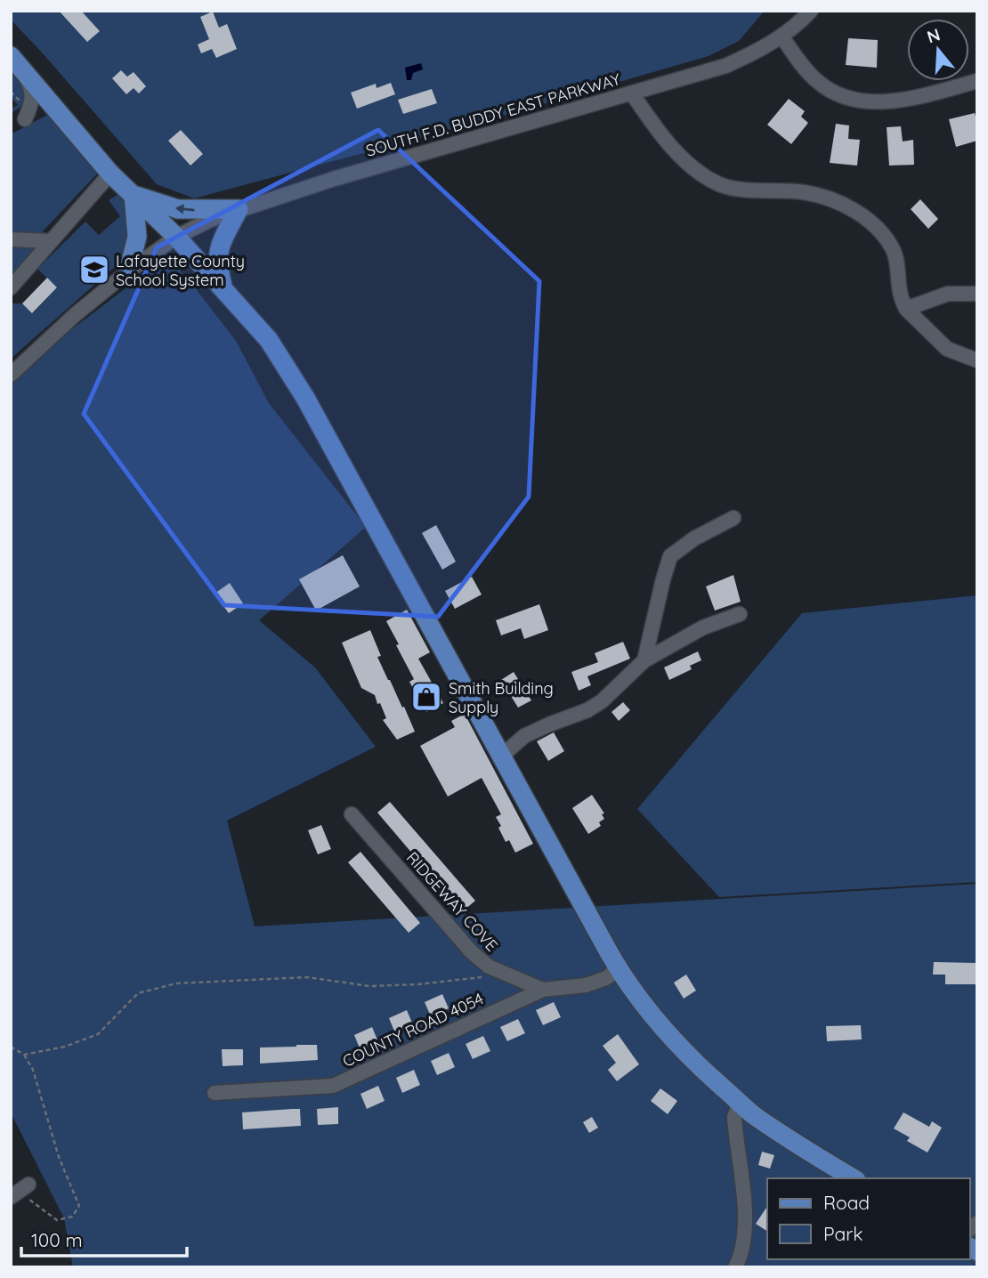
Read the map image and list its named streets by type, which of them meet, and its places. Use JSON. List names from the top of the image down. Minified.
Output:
{"streets":{"street":["SOUTH F.D. BUDDY EAST PARKWAY","RIDGEWAY COVE","COUNTY ROAD 4054"]},"crossings":[["RIDGEWAY COVE","COUNTY ROAD 4054"]],"places":{"school or university":["Lafayette County School System"],"shop":["Smith Building Supply"]},"legend":["Road","Park"],"scale_bar":"100 m","north":"top"}
